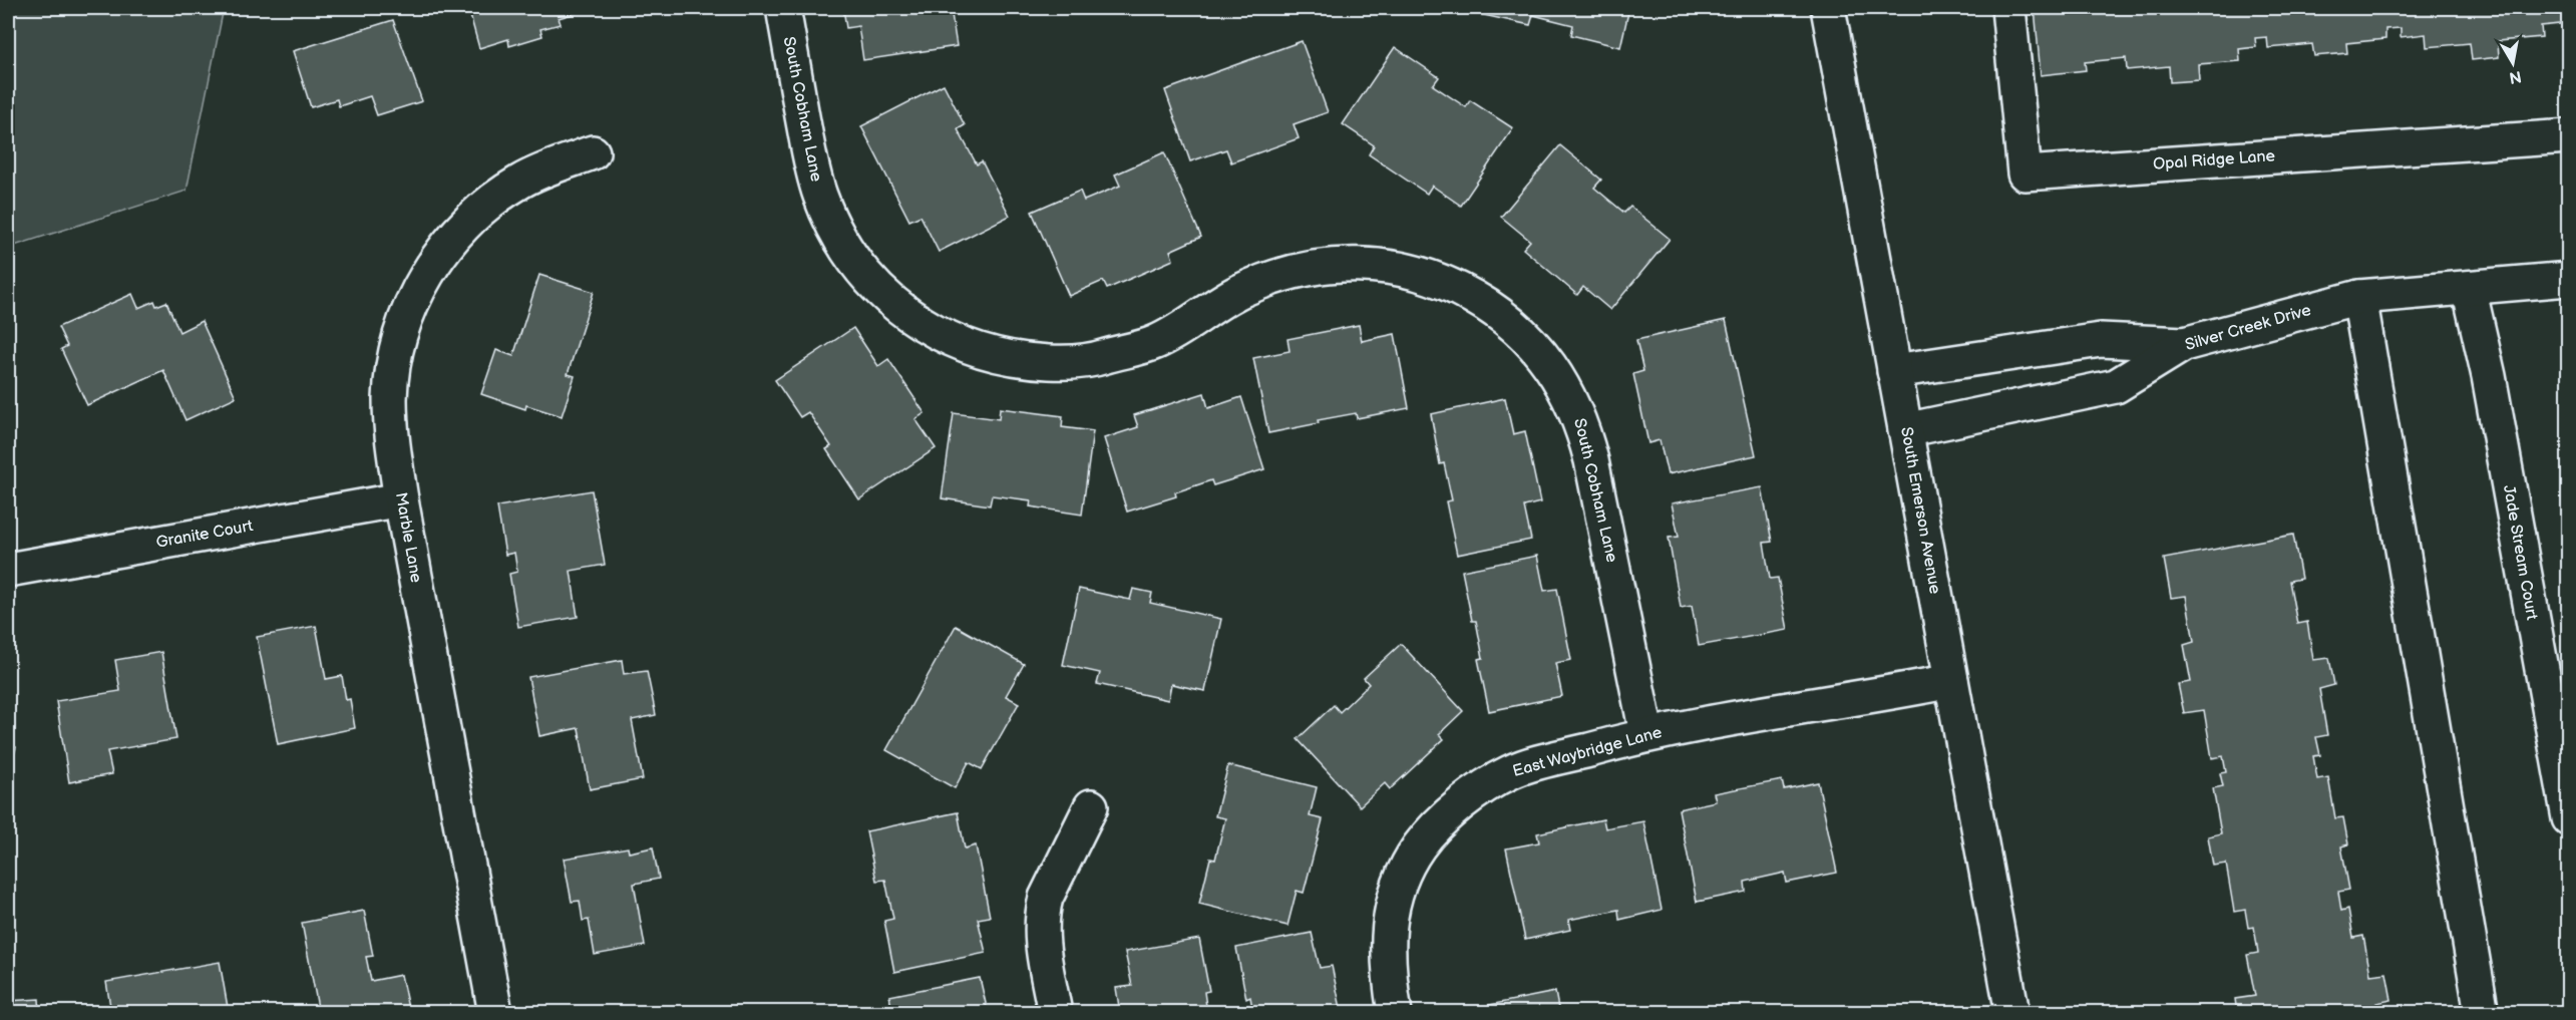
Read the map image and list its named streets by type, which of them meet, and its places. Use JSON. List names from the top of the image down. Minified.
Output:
{"streets":{"street":["South Cobham Lane","Opal Ridge Lane","Silver Creek Drive","South Emerson Avenue","Granite Court","Marble Lane","Jade Stream Court","East Waybridge Lane"]},"crossings":[["South Cobham Lane","East Waybridge Lane"],["Silver Creek Drive","South Emerson Avenue"],["Silver Creek Drive","Jade Stream Court"],["South Emerson Avenue","East Waybridge Lane"],["Granite Court","Marble Lane"]],"north":"bottom"}
